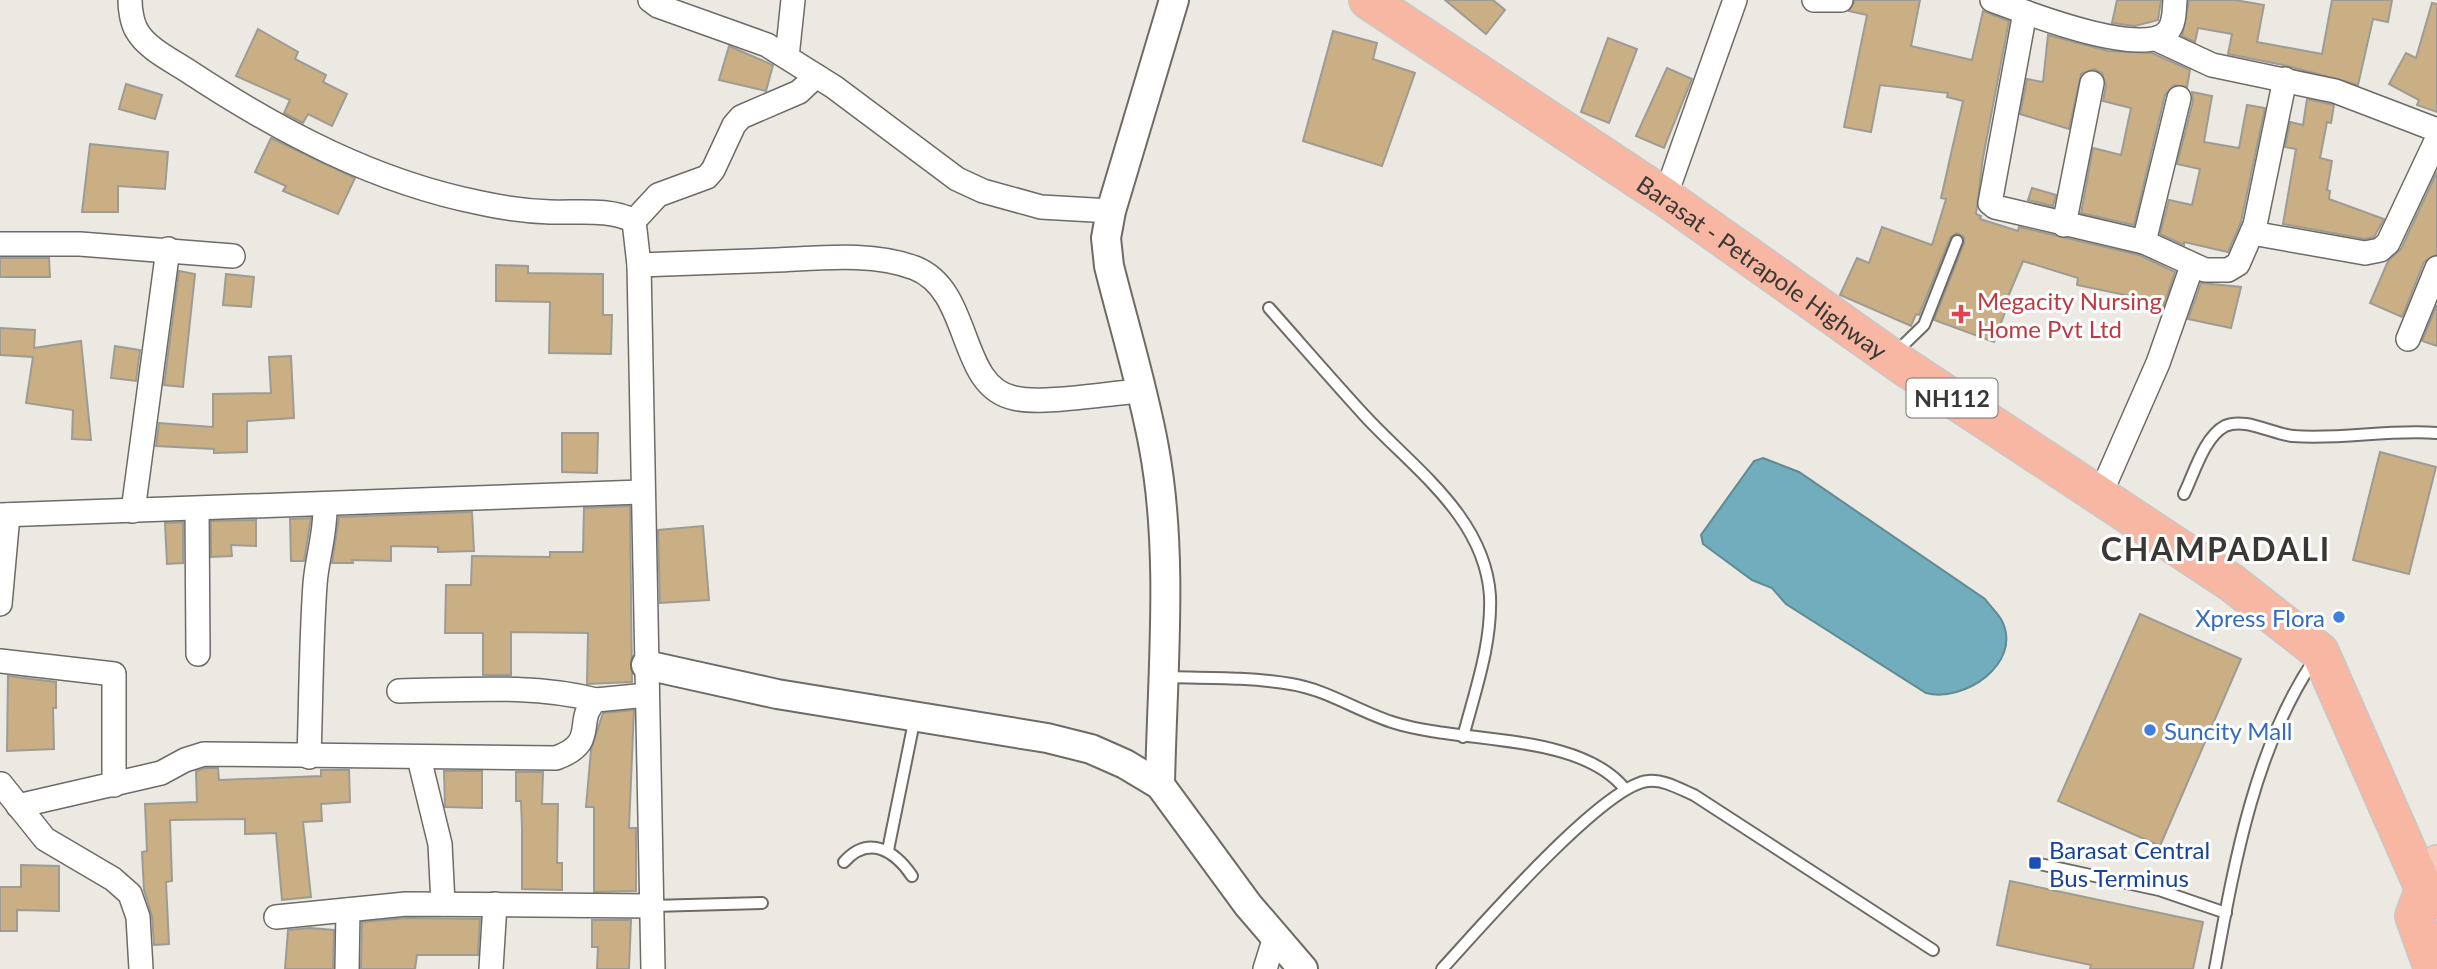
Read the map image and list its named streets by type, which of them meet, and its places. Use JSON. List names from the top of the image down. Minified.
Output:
{"streets":{"highway":["Barasat - Petrapole Highway","NH112"]},"districts":["CHAMPADALI"],"places":{"health":["Megacity Nursing Home Pvt Ltd"],"other":["Xpress Flora","Suncity Mall"],"transit":["Barasat Central Bus Terminus"]}}
